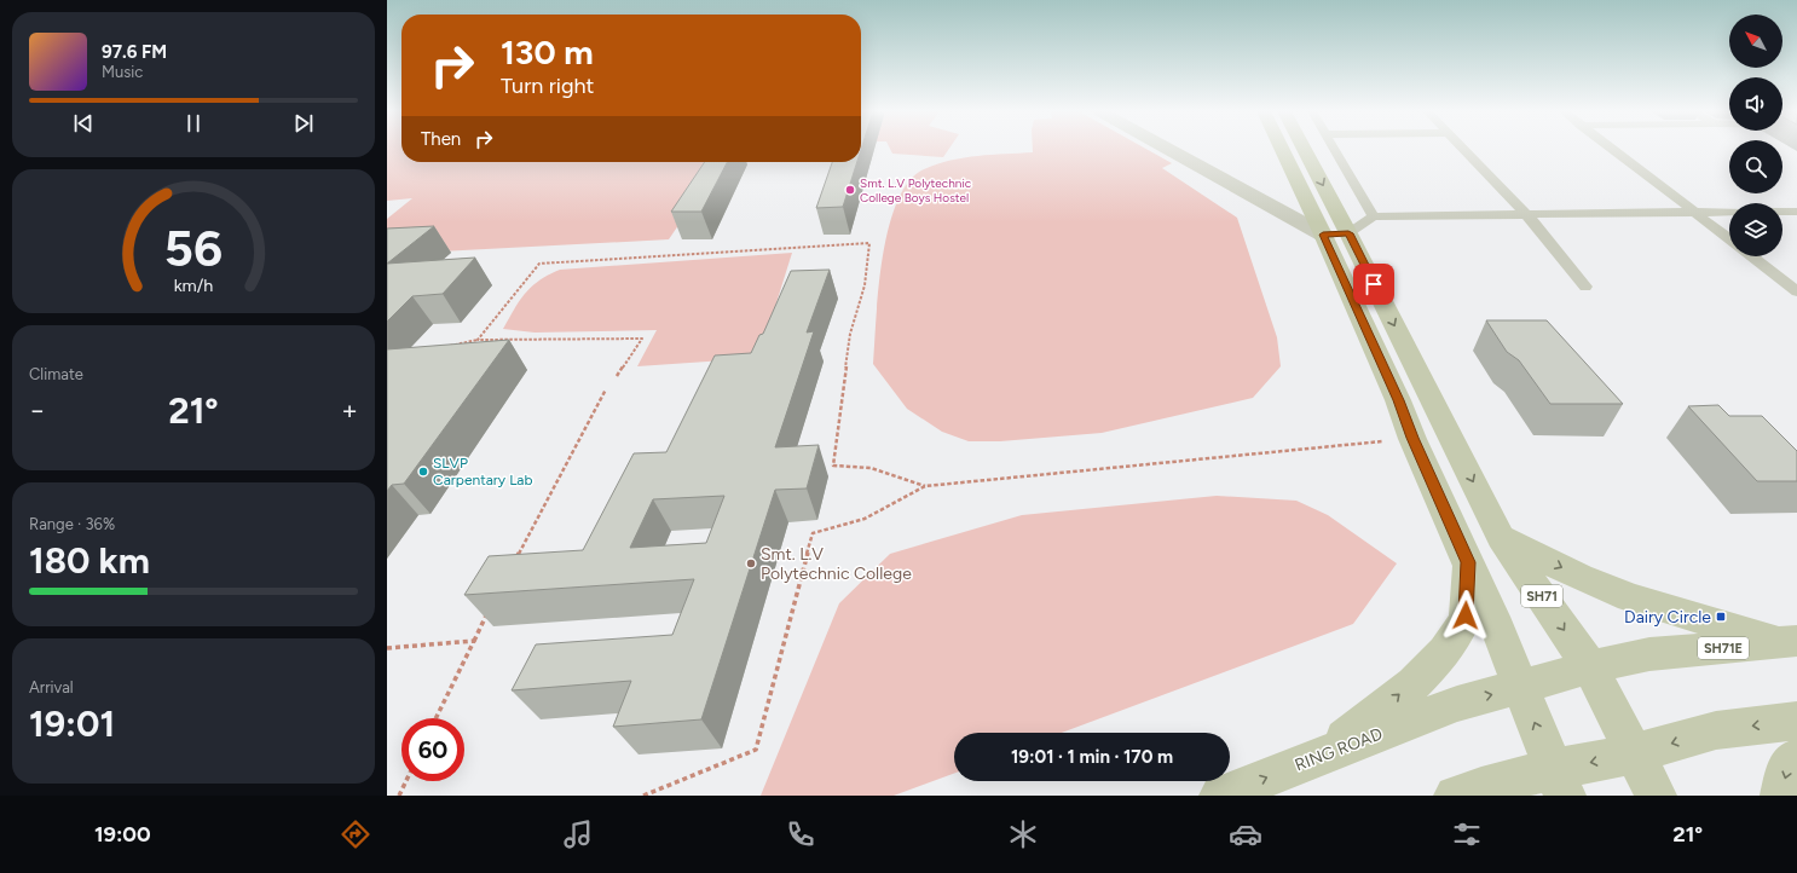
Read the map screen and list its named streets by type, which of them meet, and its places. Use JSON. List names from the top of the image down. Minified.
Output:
{"streets":{"main road":["SH71","SH71E","RING ROAD"]},"crossings":[["SH71","SH71E"],["SH71","RING ROAD"],["SH71E","RING ROAD"]],"one_way":["RING ROAD"],"places":{"other":["Smt. L.V Polytechnic College Boys Hostel","SLVP Carpentary Lab","Smt. L.V Polytechnic College"],"transit":["Dairy Circle"]},"north":"top left","page":{"turn":["130 m","Turn right"],"song":["97.6 FM","Music"],"then":"Then","tile":["Climate",["Range · 36%","180 km"],["Arrival","19:01"]],"heat":["−","21°","+"],"limit":"60","trip":"19:01 · 1 min · 170 m","tabs":["19:00","21°"],"gauge":["56","km/h"]}}
